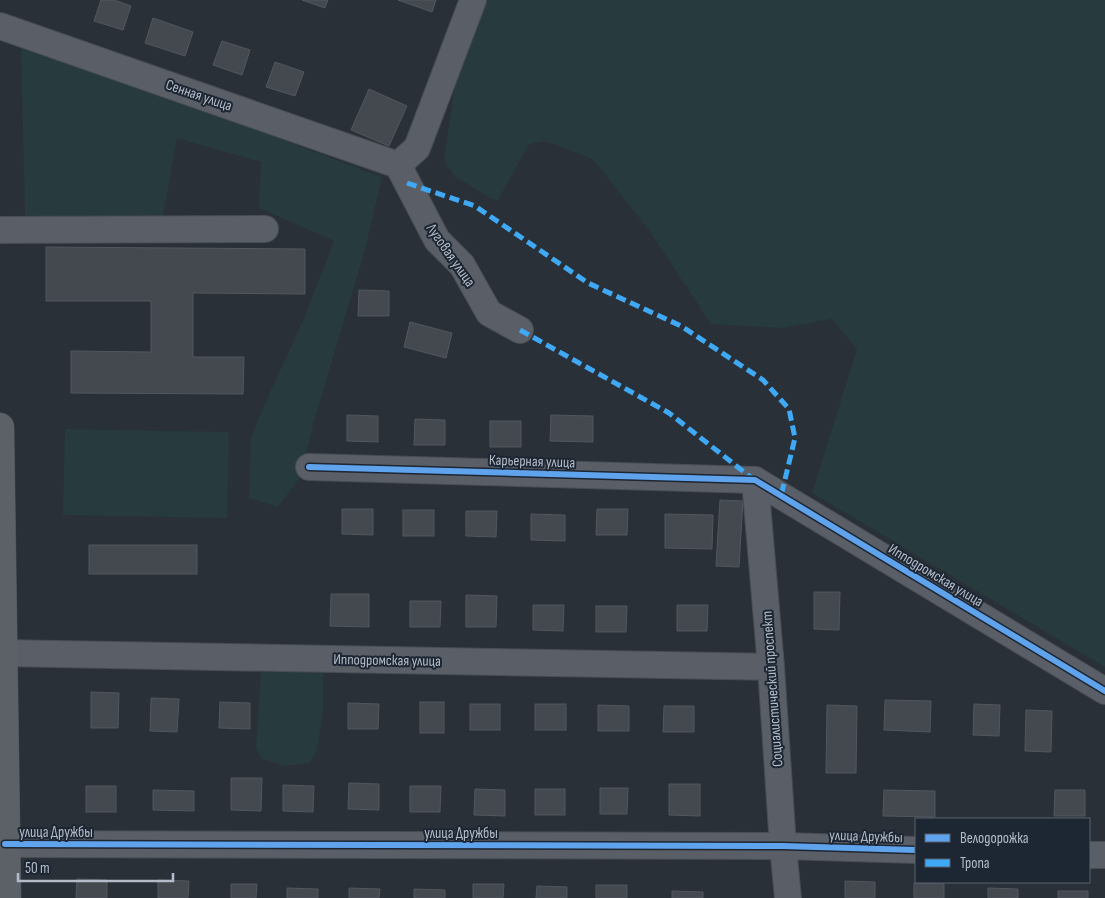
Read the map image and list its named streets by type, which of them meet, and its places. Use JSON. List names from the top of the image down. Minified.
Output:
{"streets":{"street":["Сенная улица","Луговая улица","Карьерная улица","Ипподромская улица","Социалистический проспект","улица Дружбы"]},"crossings":[["Сенная улица","Луговая улица"],["Карьерная улица","Ипподромская улица"],["Карьерная улица","Социалистический проспект"],["Ипподромская улица","Социалистический проспект"],["Социалистический проспект","улица Дружбы"]],"legend":["Велодорожка","Тропа"],"scale_bar":"50 m"}
